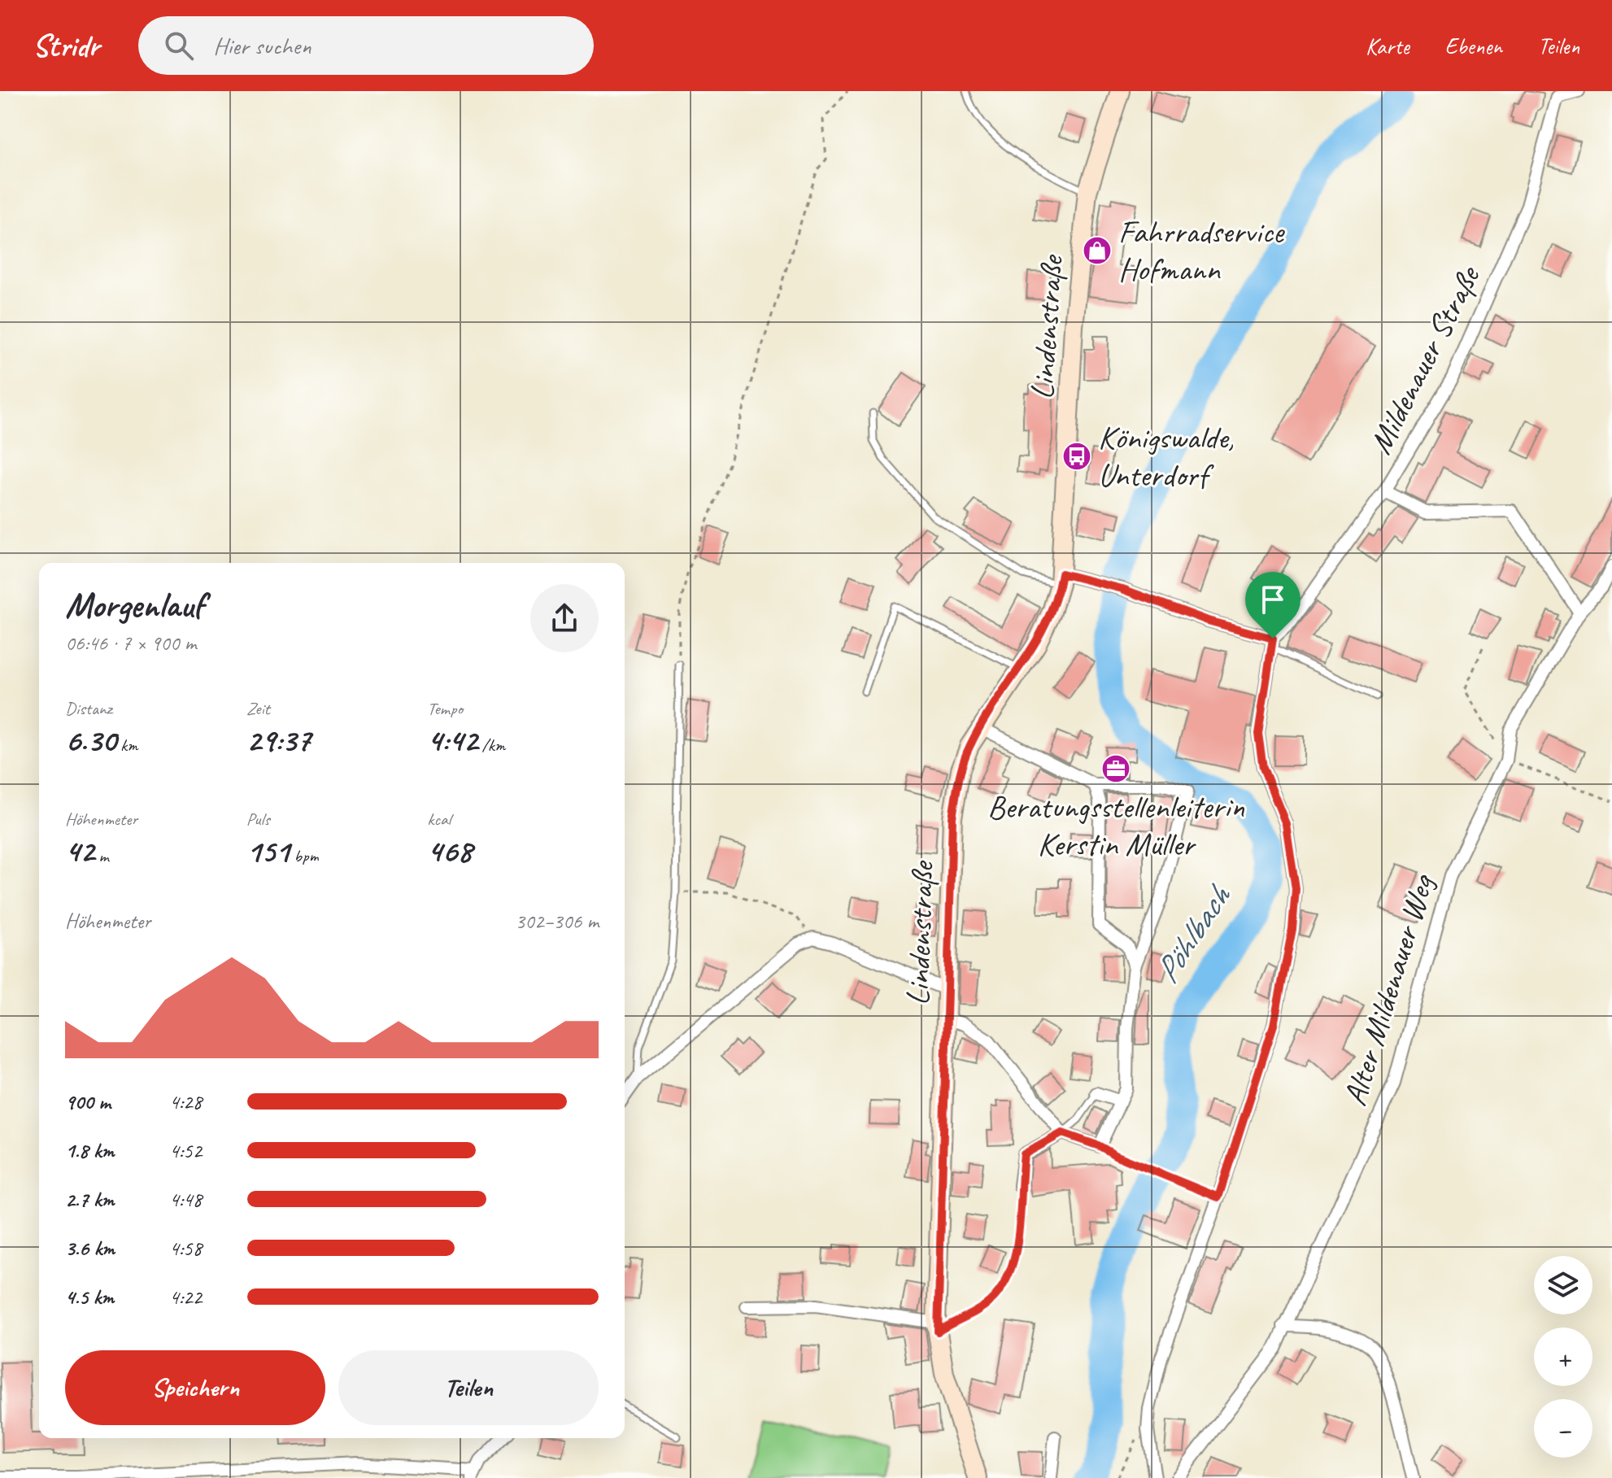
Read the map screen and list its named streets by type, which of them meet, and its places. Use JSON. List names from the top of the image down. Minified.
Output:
{"streets":{"main road":["Lindenstraße"],"street":["Mildenauer Straße","Alter Mildenauer Weg"]},"water":["Pöhlbach"],"places":{"shop":["Fahrradservice Hofmann"],"bus stop":["Königswalde, Unterdorf"],"office":["Beratungsstellenleiterin Kerstin Müller"]},"page":{"header":"Stridr","search":"Hier suchen","nav":["Karte","Ebenen","Teilen"],"heading":["Morgenlauf","06:46 · 7 × 900 m"],"stats":[["Distanz","6.30 km"],["Zeit","29:37"],["Tempo","4:42 /km"],["Höhenmeter","42 m"],["Puls","151 bpm"],["kcal","468"]],"chart":["Höhenmeter","302–306 m"],"list":[{"name":"900 m","note":"4:28"},{"name":"1.8 km","note":"4:52"},{"name":"2.7 km","note":"4:48"},{"name":"3.6 km","note":"4:58"},{"name":"4.5 km","note":"4:22"}],"map_buttons":["+","−"],"buttons":["Speichern","Teilen"]}}
